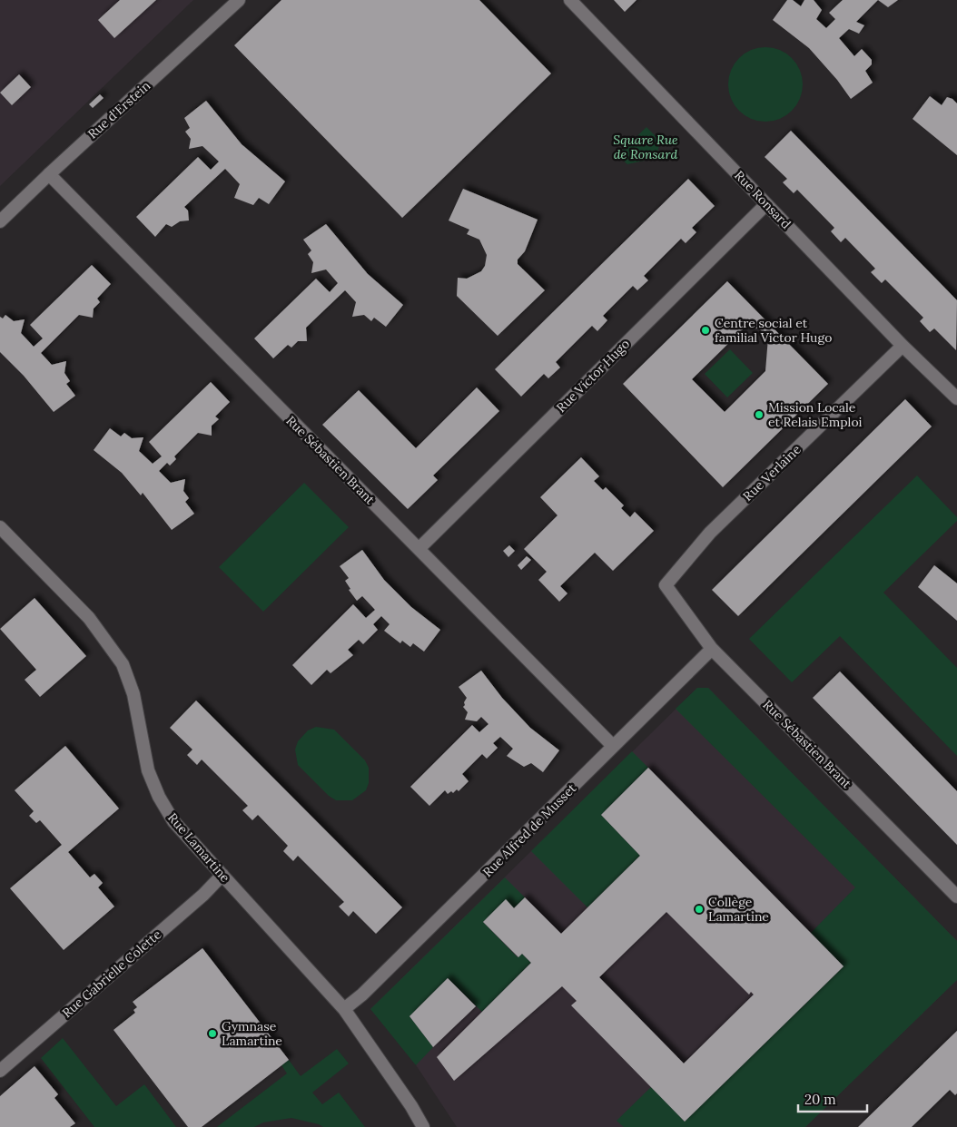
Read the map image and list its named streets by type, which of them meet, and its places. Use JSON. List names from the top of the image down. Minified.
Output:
{"streets":{"street":["Rue d'Erstein","Rue Ronsard","Rue Victor Hugo","Rue Sébastien Brant","Rue Verlaine","Rue Alfred de Musset","Rue Lamartine","Rue Gabrielle Colette"]},"crossings":[["Rue d'Erstein","Rue Sébastien Brant"],["Rue Ronsard","Rue Victor Hugo"],["Rue Ronsard","Rue Verlaine"],["Rue Victor Hugo","Rue Sébastien Brant"],["Rue Sébastien Brant","Rue Verlaine"],["Rue Sébastien Brant","Rue Alfred de Musset"],["Rue Alfred de Musset","Rue Lamartine"],["Rue Lamartine","Rue Gabrielle Colette"]],"parks":["Square Rue de Ronsard"],"places":["Centre social et familial Victor Hugo","Mission Locale et Relais Emploi","Collège Lamartine","Gymnase Lamartine"],"scale_bar":"20 m"}
